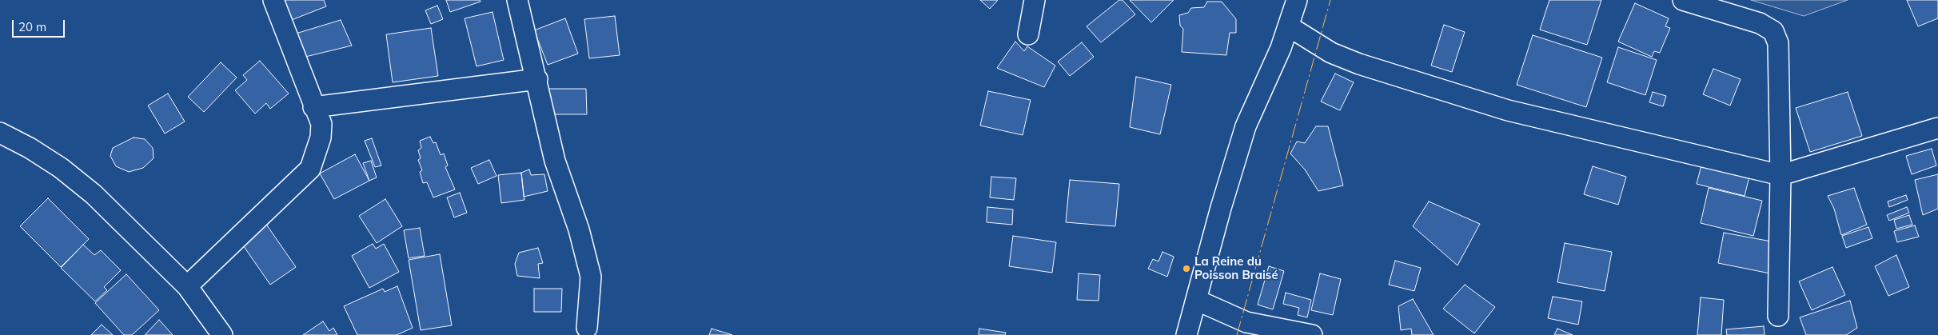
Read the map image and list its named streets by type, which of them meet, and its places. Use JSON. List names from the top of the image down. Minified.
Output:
{"places":["La Reine du Poisson Braisé"],"scale_bar":"20 m"}
